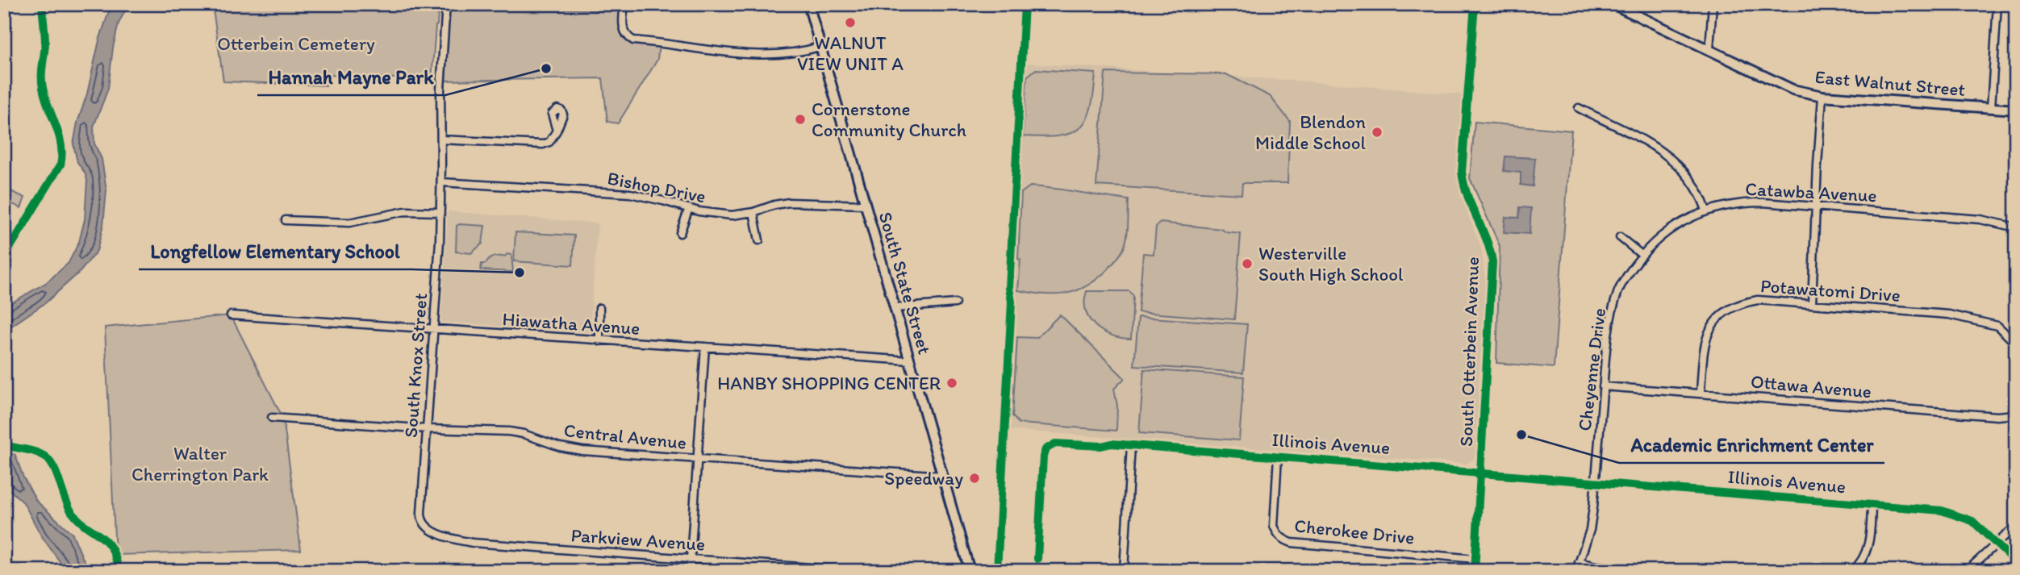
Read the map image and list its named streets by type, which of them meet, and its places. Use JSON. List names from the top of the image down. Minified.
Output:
{"streets":{"main road":["East Walnut Street","South State Street"],"street":["Bishop Drive","Catawba Avenue","Potawatomi Drive","Hiawatha Avenue","South Otterbein Avenue","South Knox Street","Cheyenne Drive","Ottawa Avenue","Central Avenue","Illinois Avenue","Cherokee Drive","Parkview Avenue"]},"crossings":[["Bishop Drive","South State Street"],["Bishop Drive","South Knox Street"],["Catawba Avenue","Cheyenne Drive"],["South State Street","Hiawatha Avenue"],["South State Street","Central Avenue"],["Potawatomi Drive","Ottawa Avenue"],["Hiawatha Avenue","South Knox Street"],["South Otterbein Avenue","Illinois Avenue"],["South Otterbein Avenue","Cherokee Drive"],["South Knox Street","Central Avenue"],["South Knox Street","Parkview Avenue"],["Cheyenne Drive","Ottawa Avenue"],["Cheyenne Drive","Illinois Avenue"],["Illinois Avenue","Cherokee Drive"]],"parks":["Otterbein Cemetery","Walter Cherrington Park"],"places":["WALNUT VIEW UNIT A","Hannah Mayne Park","Cornerstone Community Church","Blendon Middle School","Westerville South High School","Longfellow Elementary School","HANBY SHOPPING CENTER","Academic Enrichment Center","Speedway"]}
